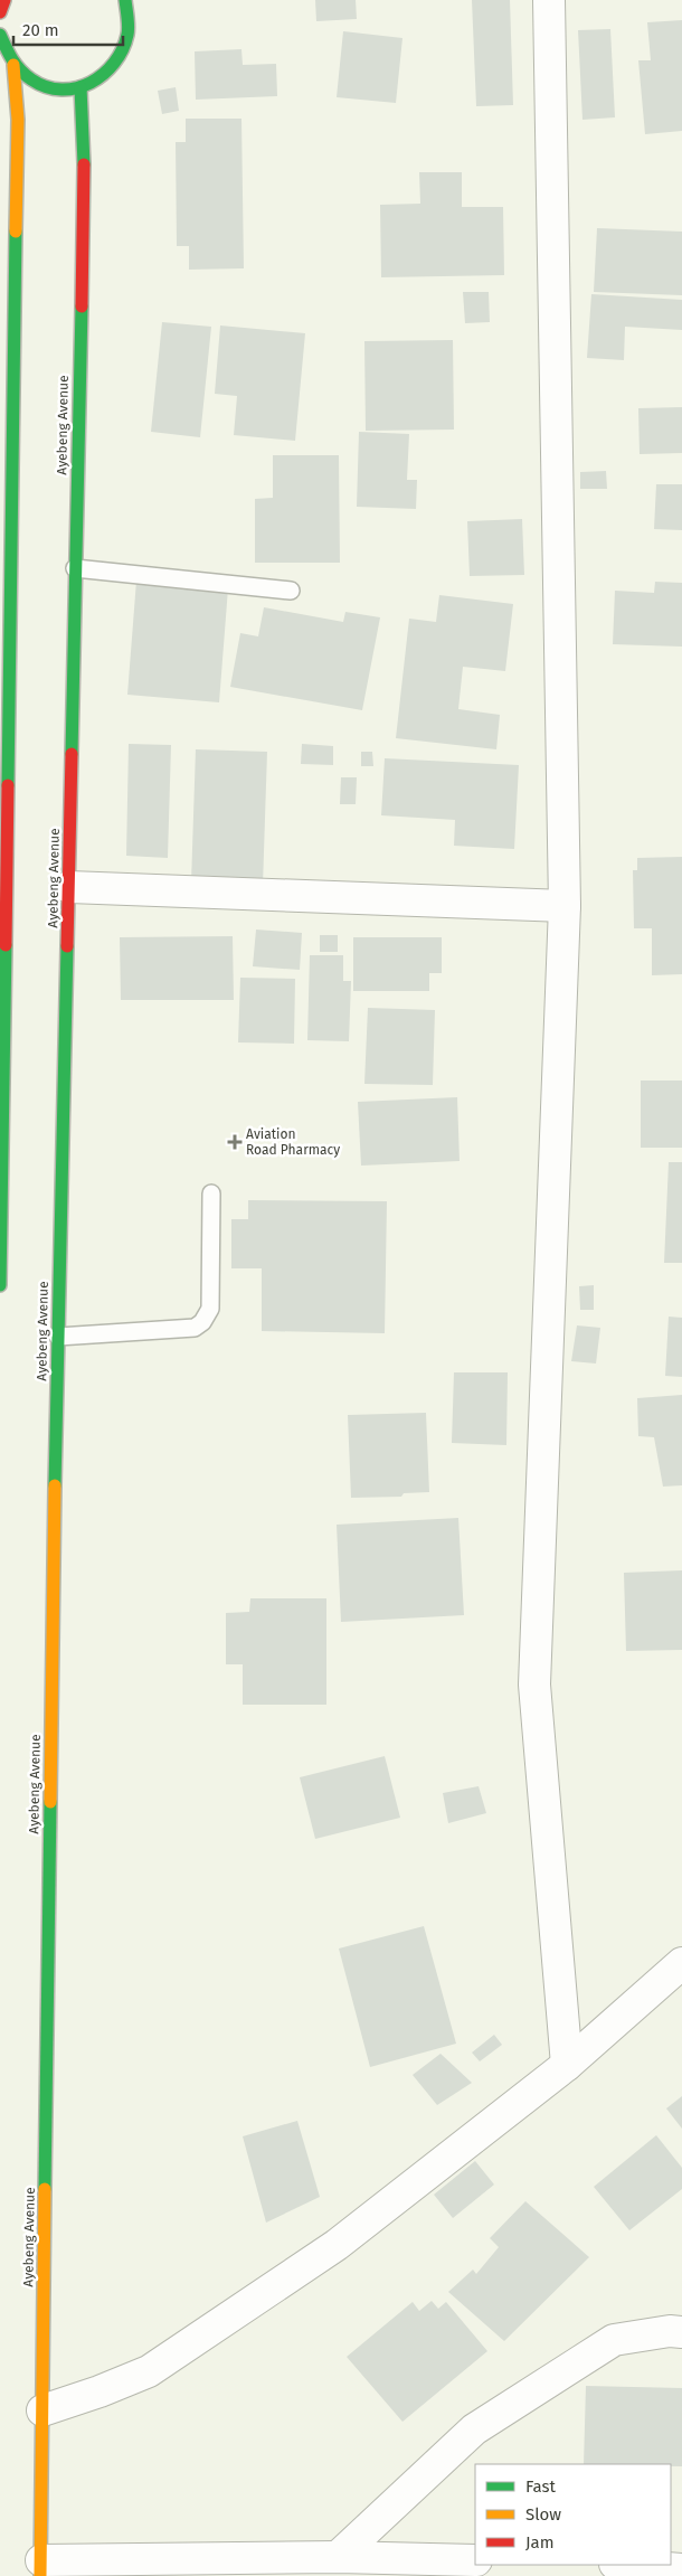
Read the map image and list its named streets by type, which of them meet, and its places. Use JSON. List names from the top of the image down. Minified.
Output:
{"streets":{"street":["Ayebeng Avenue"]},"places":{"health":["Aviation Road Pharmacy"]},"legend":["Fast","Slow","Jam"],"scale_bar":"20 m"}
